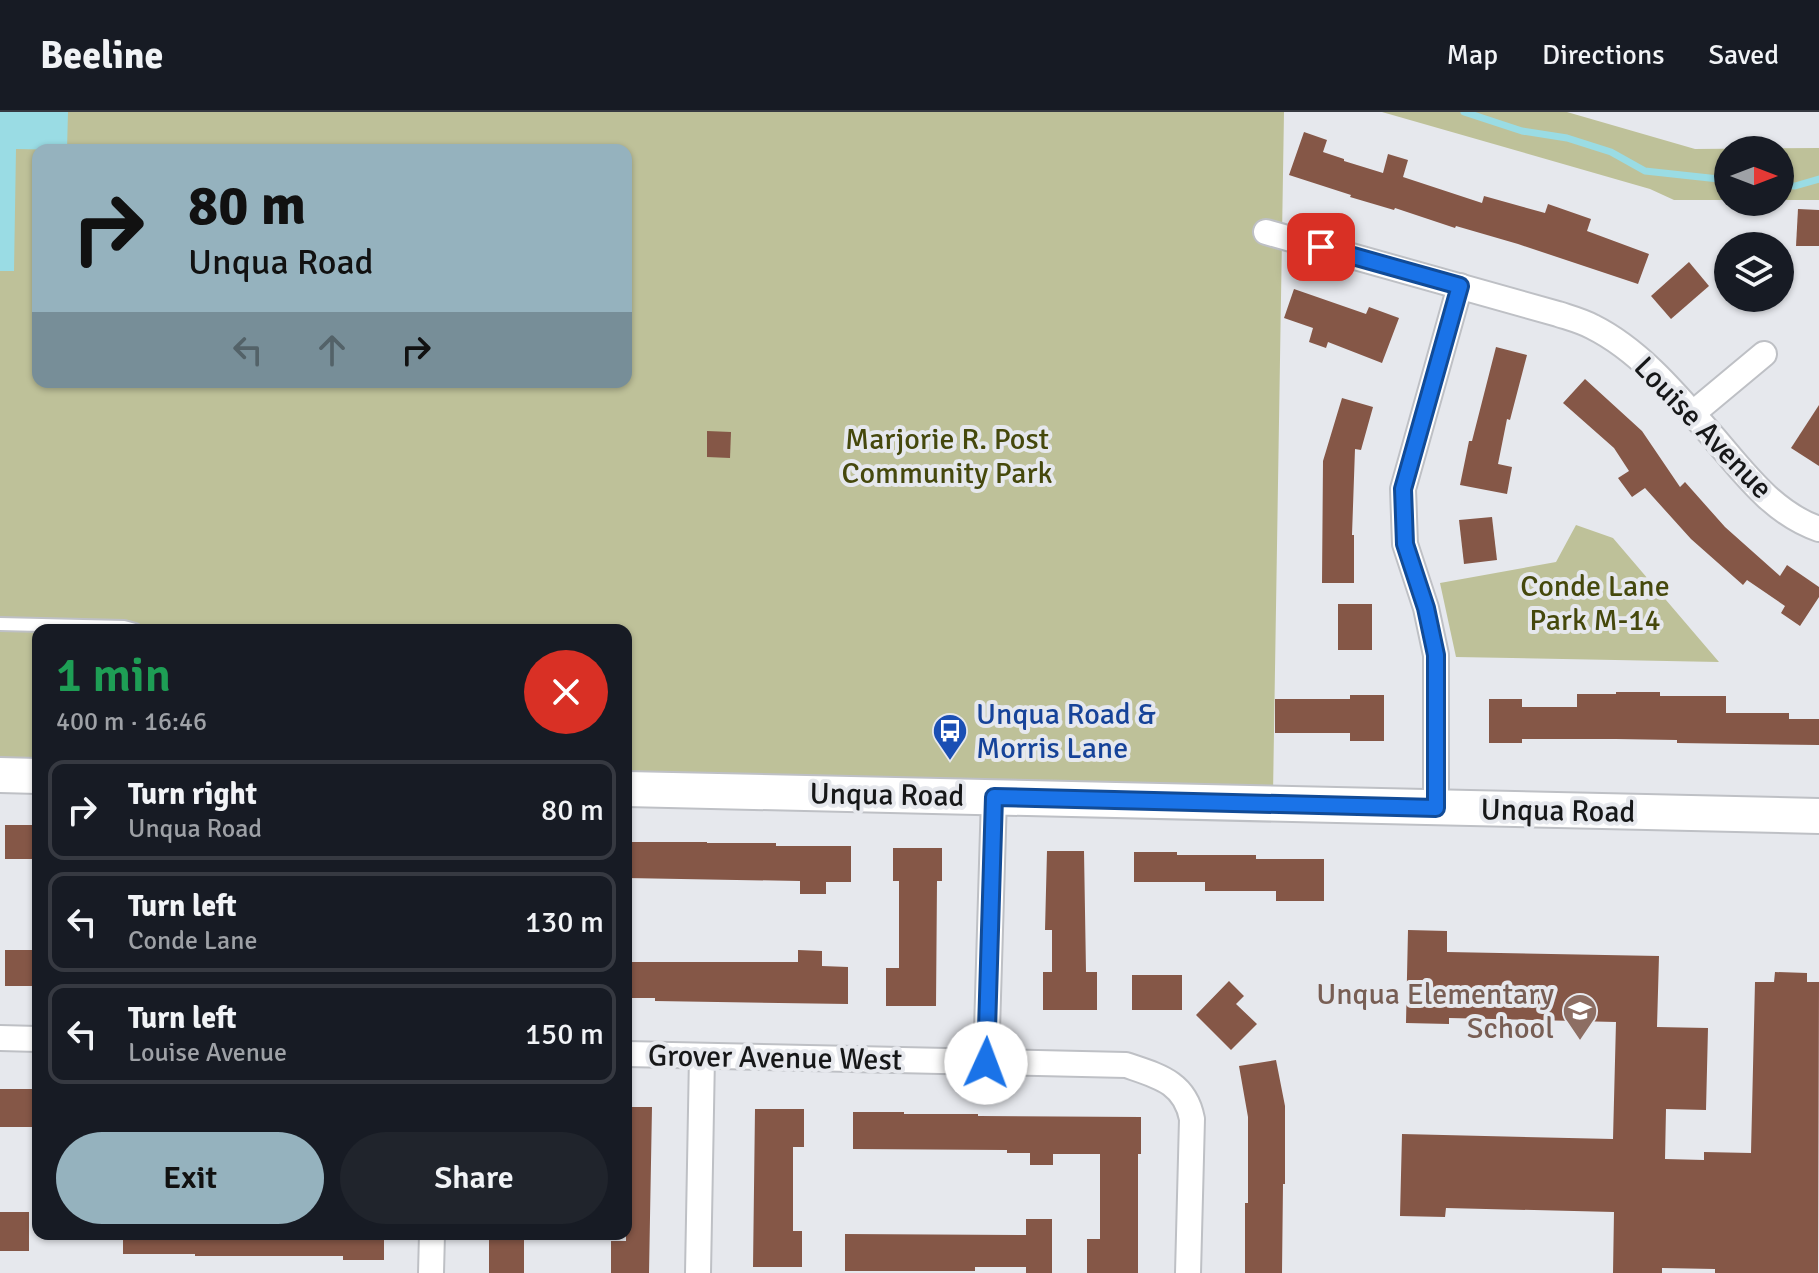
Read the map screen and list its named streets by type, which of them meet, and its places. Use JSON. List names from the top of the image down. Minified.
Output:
{"streets":{"street":["Louise Avenue","Unqua Road","Grover Avenue West"]},"parks":["Marjorie R. Post Community Park","Conde Lane Park M-14"],"places":{"bus stop":["Unqua Road & Morris Lane"],"school or university":["Unqua Elementary School"]},"north":"right","page":{"header":"Beeline","nav":["Map","Directions","Saved"],"turn":["80 m","Unqua Road"],"heading":["1 min","400 m · 16:46"],"list":[{"name":"Turn right","note":"Unqua Road","value":"80 m"},{"name":"Turn left","note":"Conde Lane","value":"130 m"},{"name":"Turn left","note":"Louise Avenue","value":"150 m"}],"buttons":["Exit","Share"]}}
